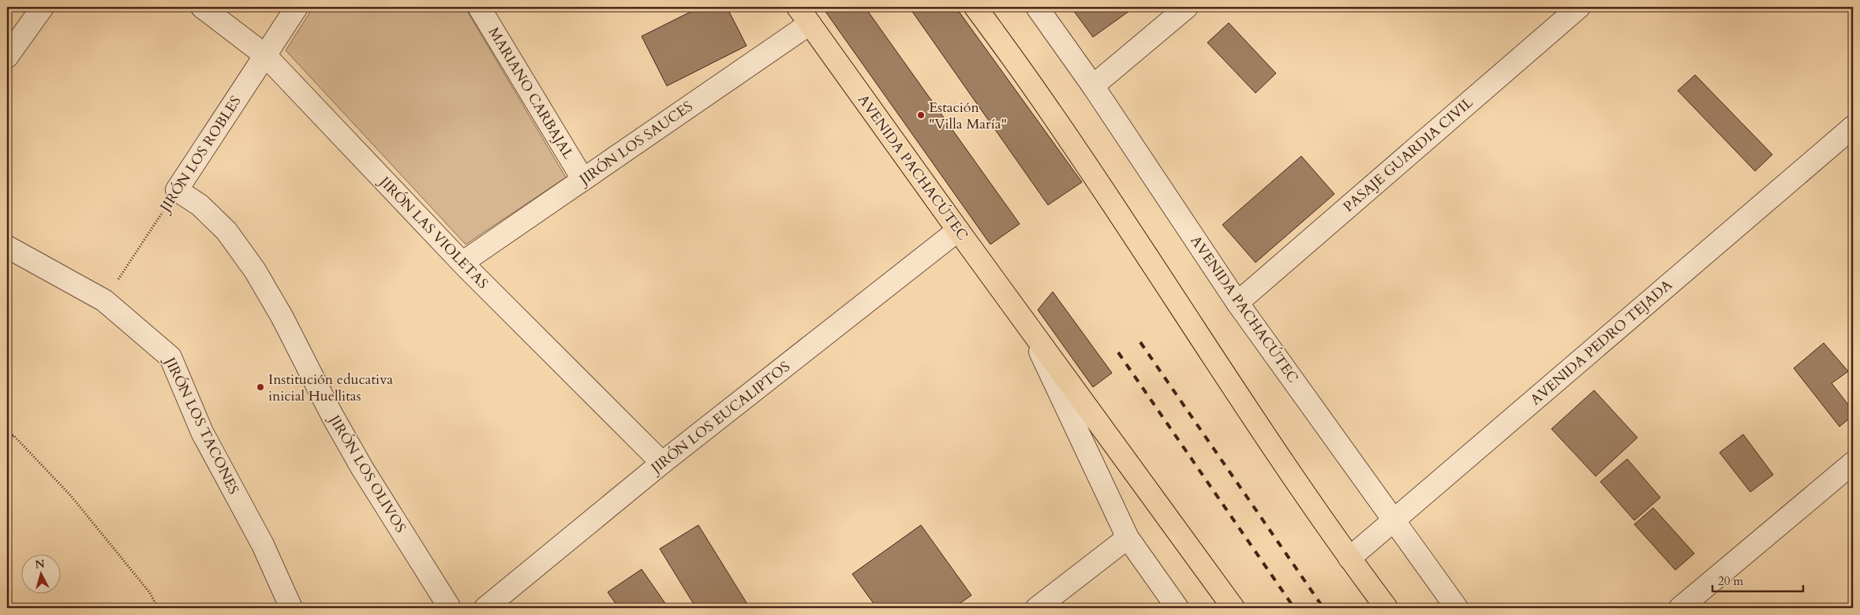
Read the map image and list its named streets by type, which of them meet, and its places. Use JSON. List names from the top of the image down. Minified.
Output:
{"streets":{"main road":["AVENIDA PACHACÚTEC"],"street":["MARIANO CARBAJAL","JIRÓN LOS SAUCES","JIRÓN LOS ROBLES","PASAJE GUARDIA CIVIL","JIRÓN LAS VIOLETAS","AVENIDA PEDRO TEJADA","JIRÓN LOS EUCALIPTOS","JIRÓN LOS TACONES","JIRÓN LOS OLIVOS"]},"crossings":[["MARIANO CARBAJAL","JIRÓN LOS SAUCES"],["JIRÓN LOS SAUCES","AVENIDA PACHACÚTEC"],["JIRÓN LOS SAUCES","JIRÓN LAS VIOLETAS"],["JIRÓN LOS ROBLES","JIRÓN LAS VIOLETAS"],["JIRÓN LOS ROBLES","JIRÓN LOS TACONES"],["JIRÓN LOS ROBLES","JIRÓN LOS OLIVOS"],["PASAJE GUARDIA CIVIL","AVENIDA PACHACÚTEC"],["AVENIDA PACHACÚTEC","AVENIDA PEDRO TEJADA"],["AVENIDA PACHACÚTEC","JIRÓN LOS EUCALIPTOS"],["JIRÓN LAS VIOLETAS","JIRÓN LOS EUCALIPTOS"]],"places":["Estación \"Villa María\"","Institución educativa inicial Huellitas"],"scale_bar":"20 m","north":"top"}
